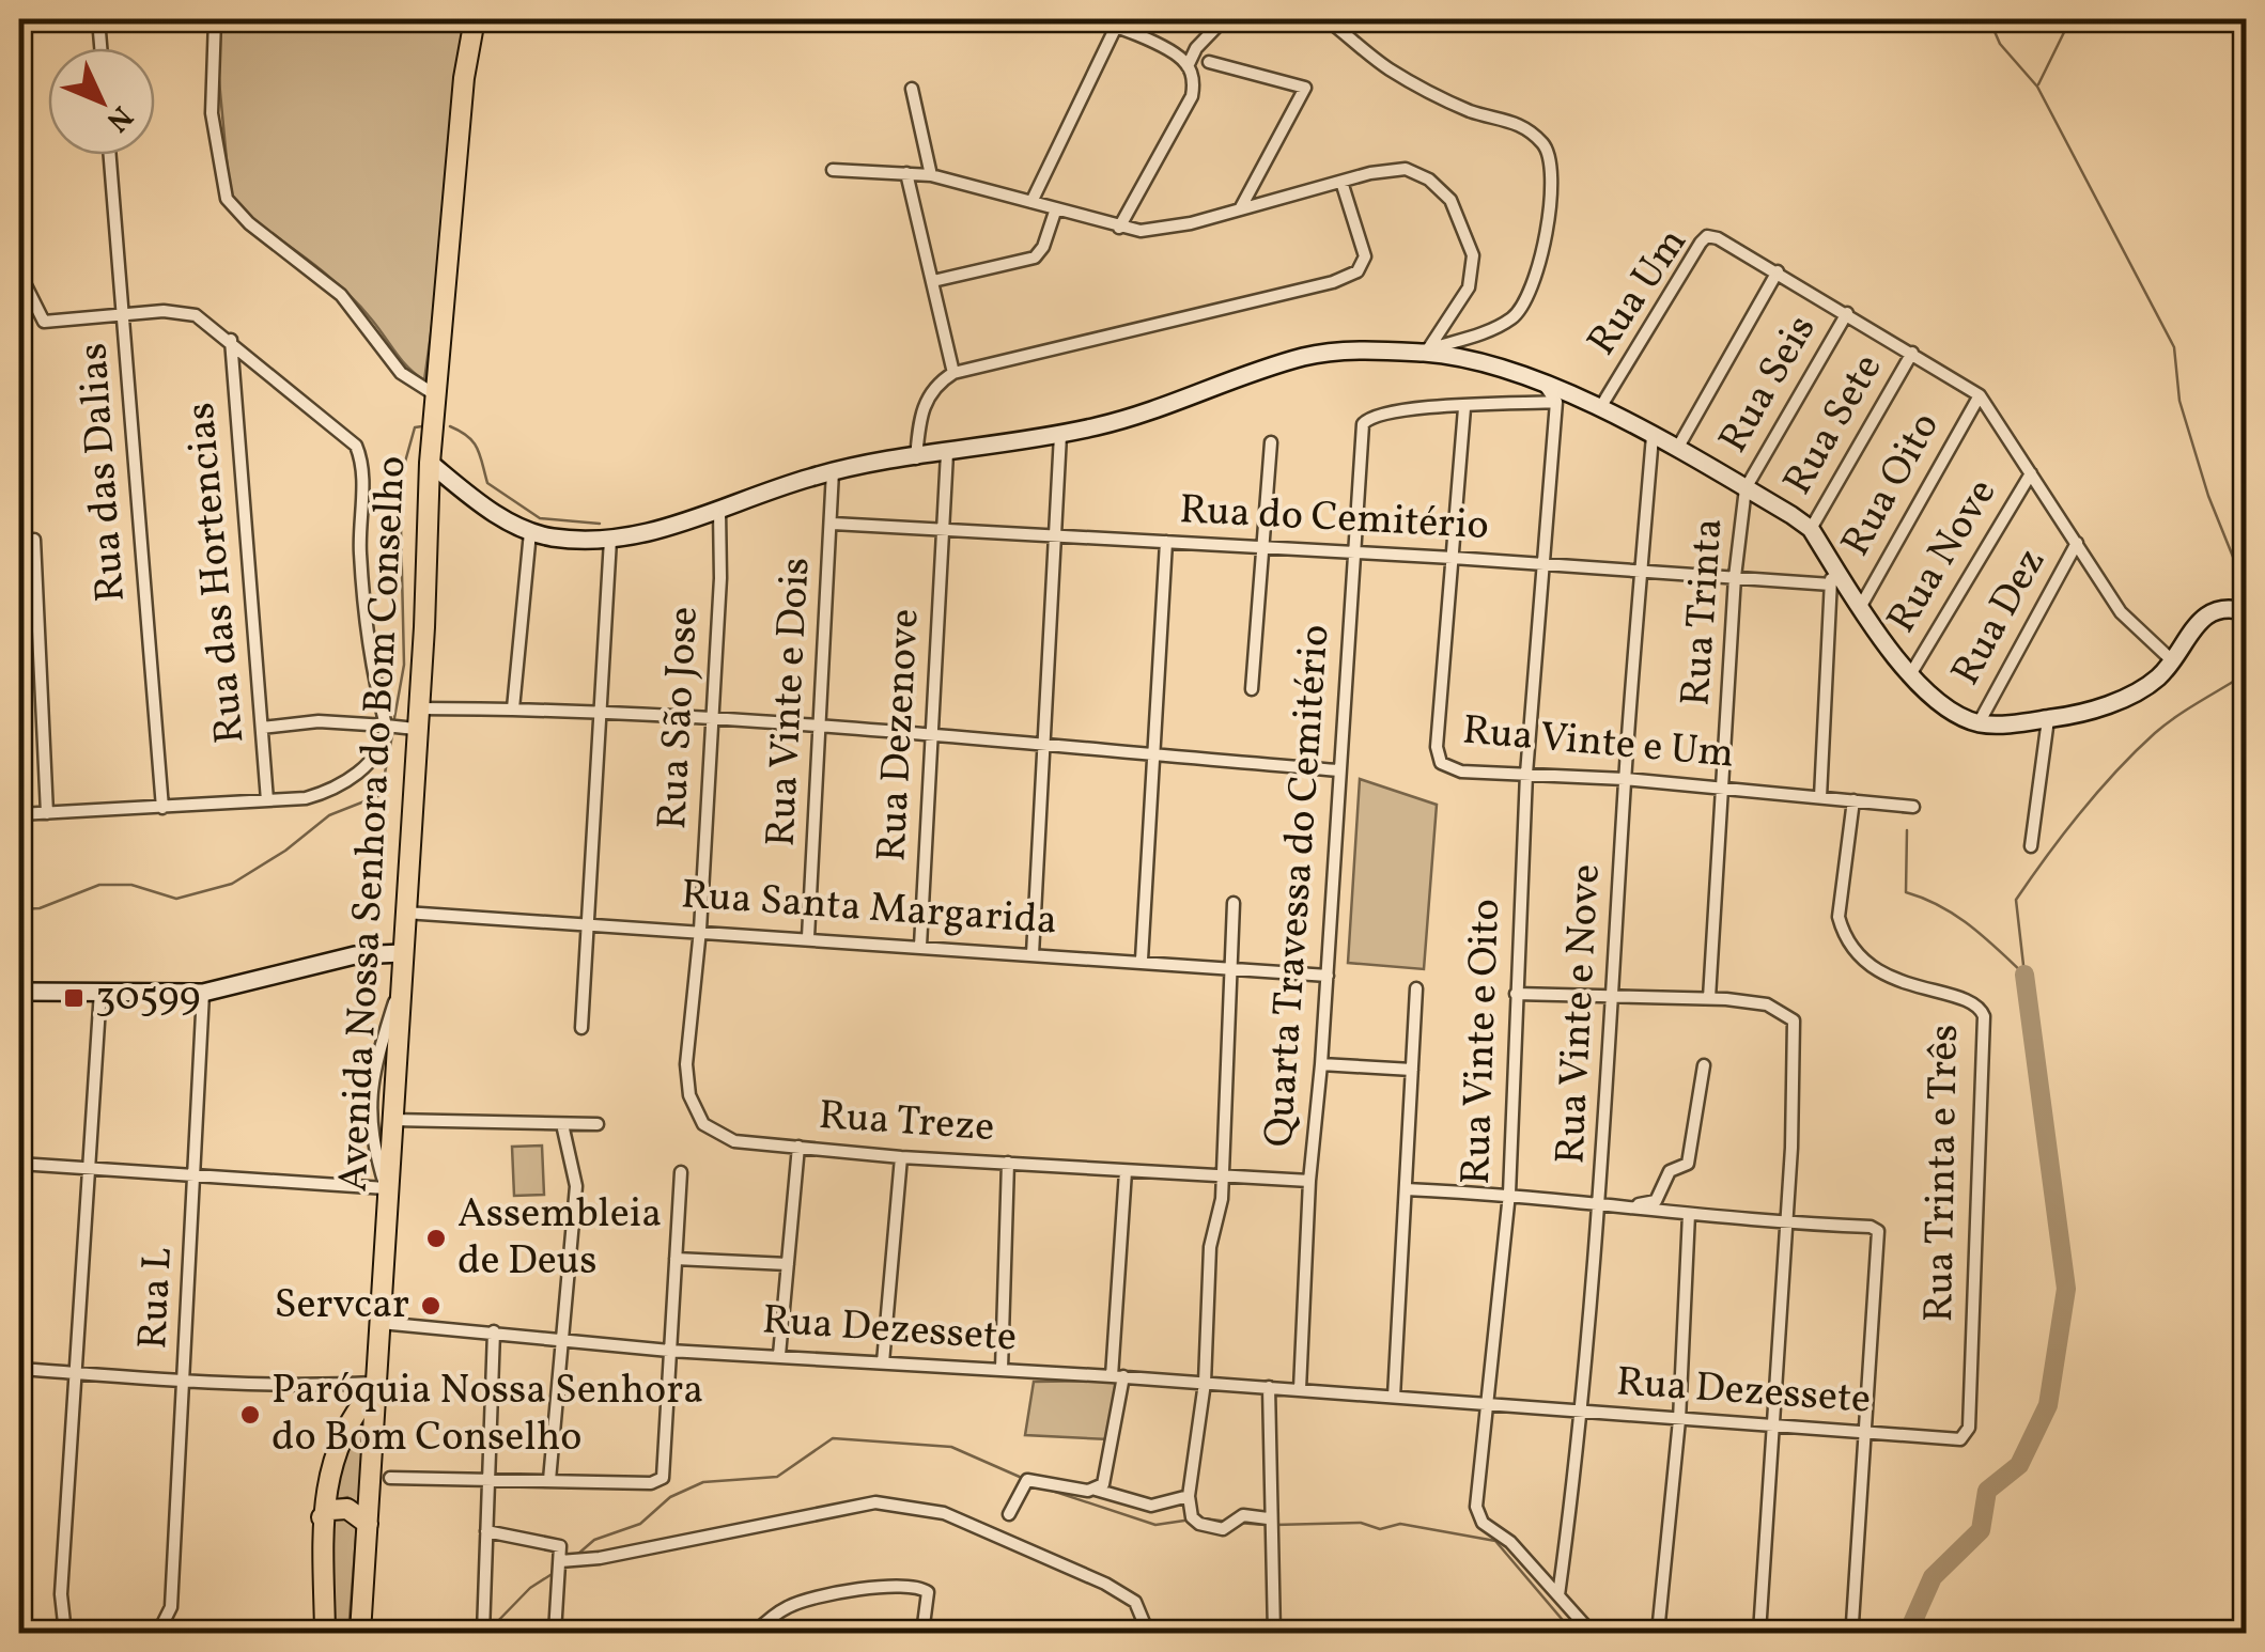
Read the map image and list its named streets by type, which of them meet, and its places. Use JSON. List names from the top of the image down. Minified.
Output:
{"streets":{"main road":["Avenida Nossa Senhora do Bom Conselho"],"street":["Rua Um","Rua Seis","Rua Sete","Rua das Dalias","Rua Oito","Rua do Cemitério","Rua Nove","Rua das Hortencias","Rua Trinta","Rua Dez","Rua Vinte e Dois","Rua São Jose","Rua Dezenove","Rua Vinte e Um","Quarta Travessa do Cemitério","Rua Santa Margarida","Rua Vinte e Nove","Rua Vinte e Oito","Rua Treze","Rua Trinta e Três","Rua L","Rua Dezessete"]},"crossings":[["Rua Seis","Rua Trinta"],["Rua do Cemitério","Rua Trinta"],["Rua do Cemitério","Rua Vinte e Dois"],["Rua do Cemitério","Rua Dezenove"],["Rua do Cemitério","Rua Vinte e Um"],["Rua do Cemitério","Quarta Travessa do Cemitério"],["Rua do Cemitério","Rua Vinte e Nove"],["Rua do Cemitério","Rua Vinte e Oito"],["Rua Trinta","Rua Vinte e Um"],["Rua Vinte e Dois","Rua Santa Margarida"],["Rua São Jose","Rua Santa Margarida"],["Rua São Jose","Rua Treze"],["Rua Dezenove","Rua Santa Margarida"],["Rua Vinte e Um","Quarta Travessa do Cemitério"],["Rua Vinte e Um","Rua Vinte e Nove"],["Rua Vinte e Um","Rua Vinte e Oito"],["Rua Vinte e Um","Rua Trinta e Três"],["Avenida Nossa Senhora do Bom Conselho","Rua Santa Margarida"],["Avenida Nossa Senhora do Bom Conselho","Rua Dezessete"],["Quarta Travessa do Cemitério","Rua Santa Margarida"],["Quarta Travessa do Cemitério","Rua Treze"],["Quarta Travessa do Cemitério","Rua Dezessete"],["Rua Santa Margarida","Rua Treze"],["Rua Vinte e Nove","Rua Vinte e Oito"],["Rua Vinte e Nove","Rua Dezessete"],["Rua Vinte e Oito","Rua Dezessete"],["Rua Trinta e Três","Rua Dezessete"]],"places":{"transit":["30599"],"other":["Assembleia de Deus","Servcar","Paróquia Nossa Senhora do Bom Conselho"]},"north":"bottom right"}
